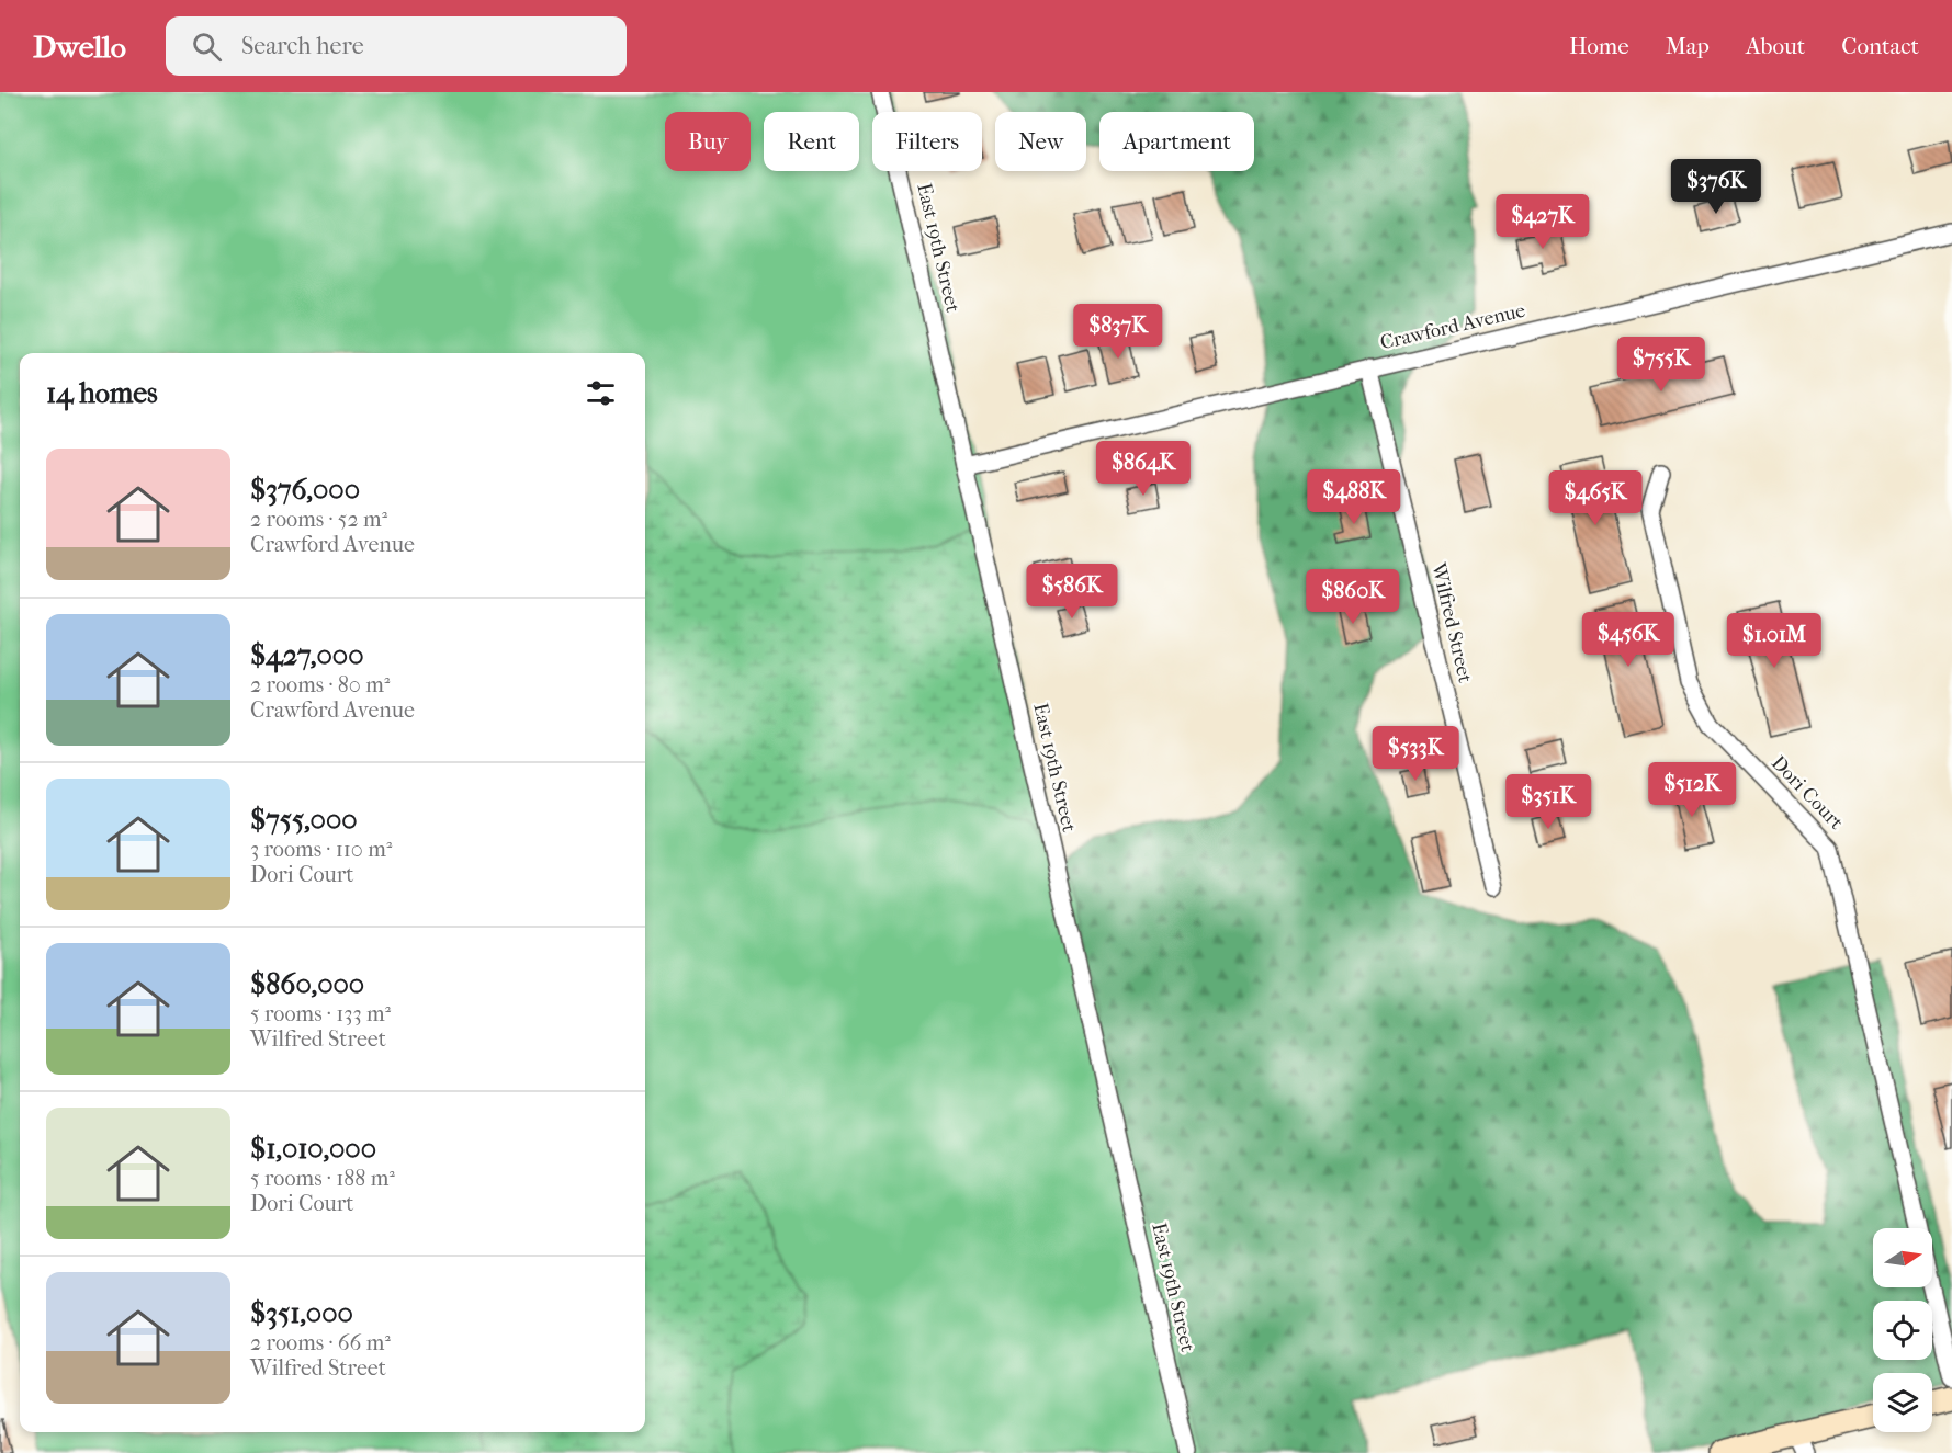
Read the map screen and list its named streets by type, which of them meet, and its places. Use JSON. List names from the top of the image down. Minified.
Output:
{"streets":{"street":["East 19th Street","Crawford Avenue","Wilfred Street","Dori Court"]},"crossings":[["East 19th Street","Crawford Avenue"],["Crawford Avenue","Wilfred Street"]],"north":"right","page":{"header":"Dwello","search":"Search here","nav":["Home","Map","About","Contact"],"chip":["Buy","Rent","Filters","New","Apartment"],"price":["$376K","$427K","$837K","$755K","$864K","$488K","$465K","$586K","$860K","$456K","$1.01M","$533K","$512K","$351K"],"heading":"14 homes","list":[{"name":"$376,000","note":"2 rooms · 52 m² · Crawford Avenue"},{"name":"$427,000","note":"2 rooms · 80 m² · Crawford Avenue"},{"name":"$755,000","note":"3 rooms · 110 m² · Dori Court"},{"name":"$860,000","note":"5 rooms · 133 m² · Wilfred Street"},{"name":"$1,010,000","note":"5 rooms · 188 m² · Dori Court"},{"name":"$351,000","note":"2 rooms · 66 m² · Wilfred Street"}]}}
